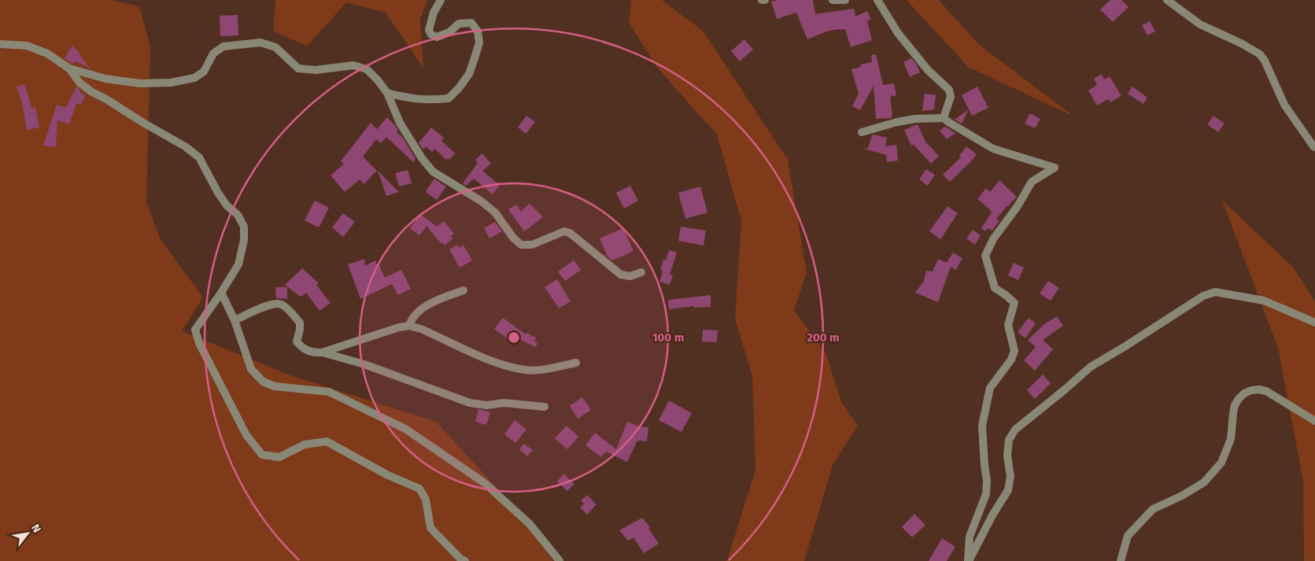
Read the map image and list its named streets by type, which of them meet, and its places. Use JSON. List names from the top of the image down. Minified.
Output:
{"north":"top right","rings":["100 m","200 m"]}
